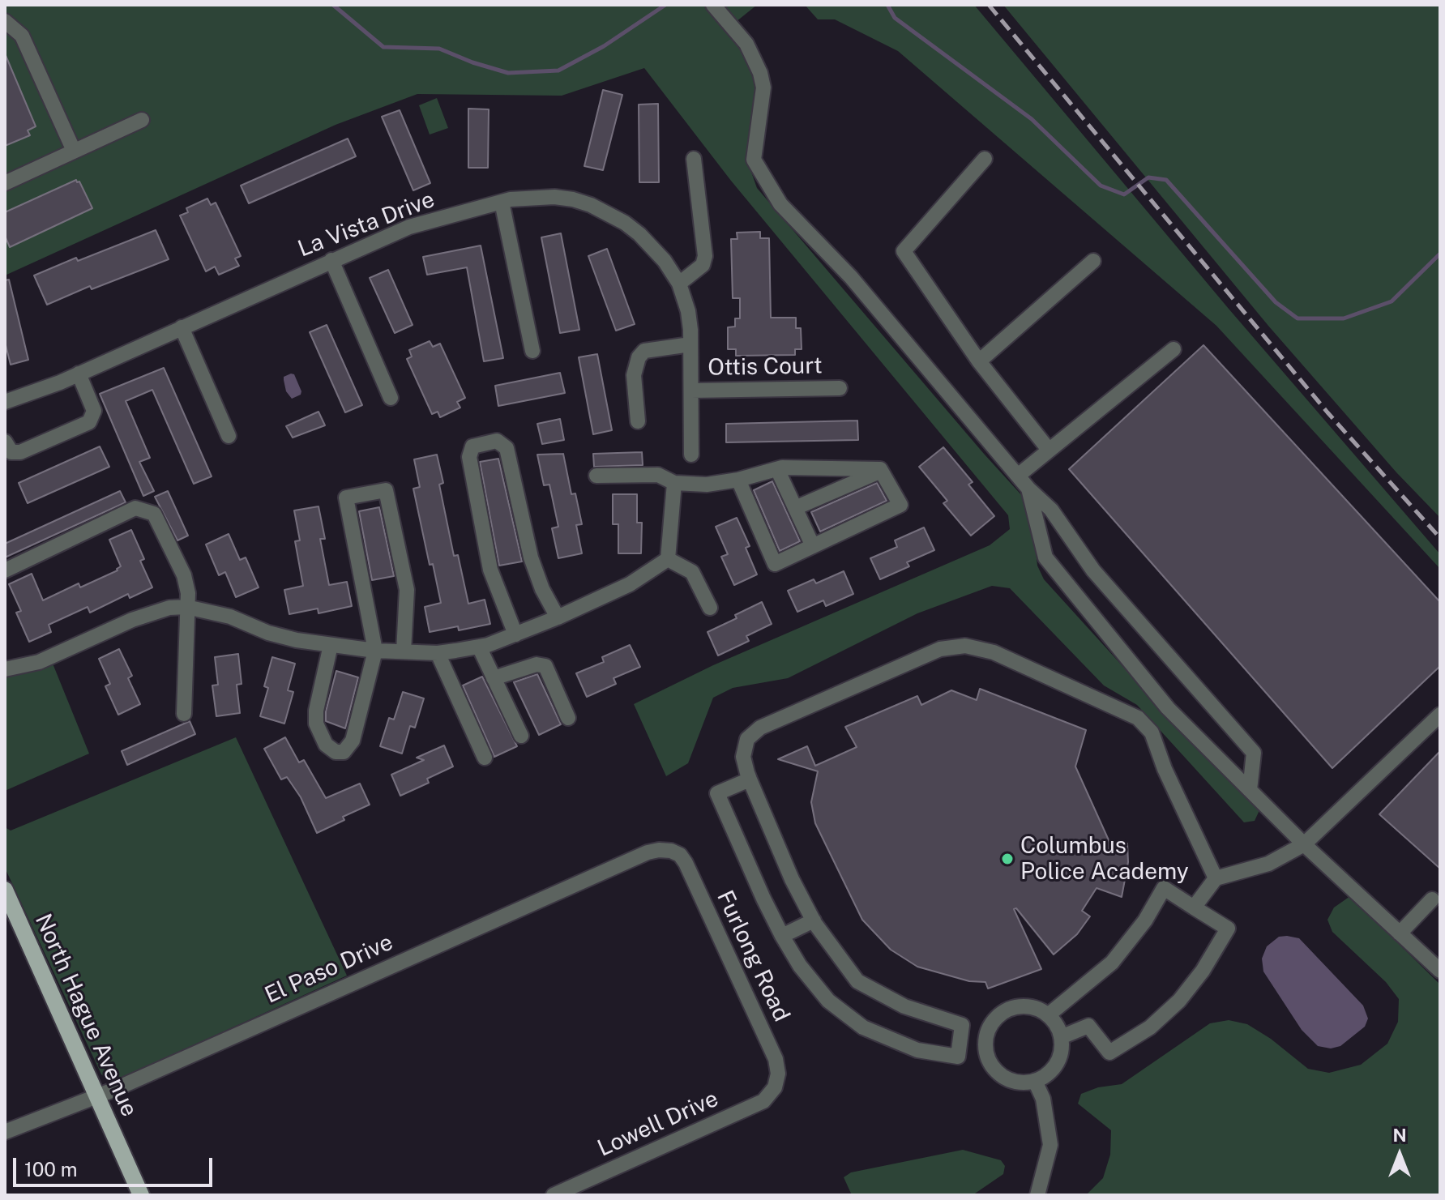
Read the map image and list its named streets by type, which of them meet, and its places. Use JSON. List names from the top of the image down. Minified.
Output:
{"streets":{"main road":["North Hague Avenue"],"street":["La Vista Drive","Ottis Court","Furlong Road","El Paso Drive","Lowell Drive"]},"crossings":[["La Vista Drive","Ottis Court"],["Furlong Road","El Paso Drive"],["Furlong Road","Lowell Drive"],["El Paso Drive","North Hague Avenue"]],"places":["Columbus Police Academy"],"scale_bar":"100 m","north":"top"}
